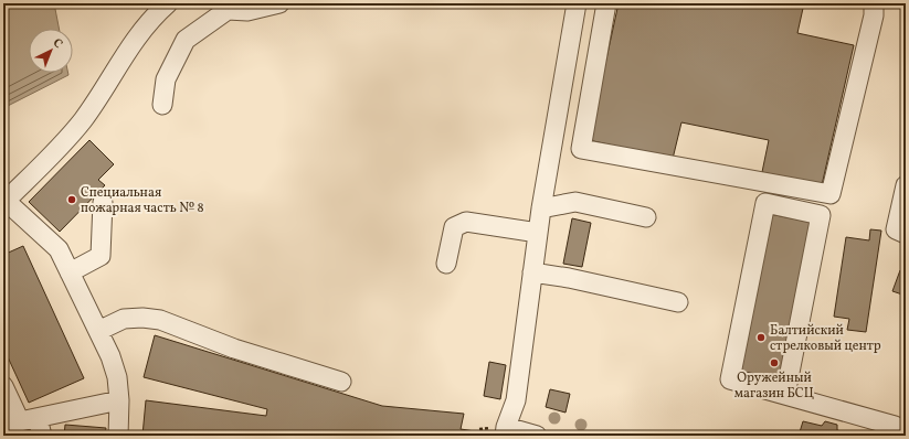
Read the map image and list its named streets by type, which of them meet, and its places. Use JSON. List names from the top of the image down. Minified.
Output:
{"places":["Специальная пожарная часть № 8","Балтийский стрелковый центр","Оружейный магазин БСЦ"],"north":"top right"}
